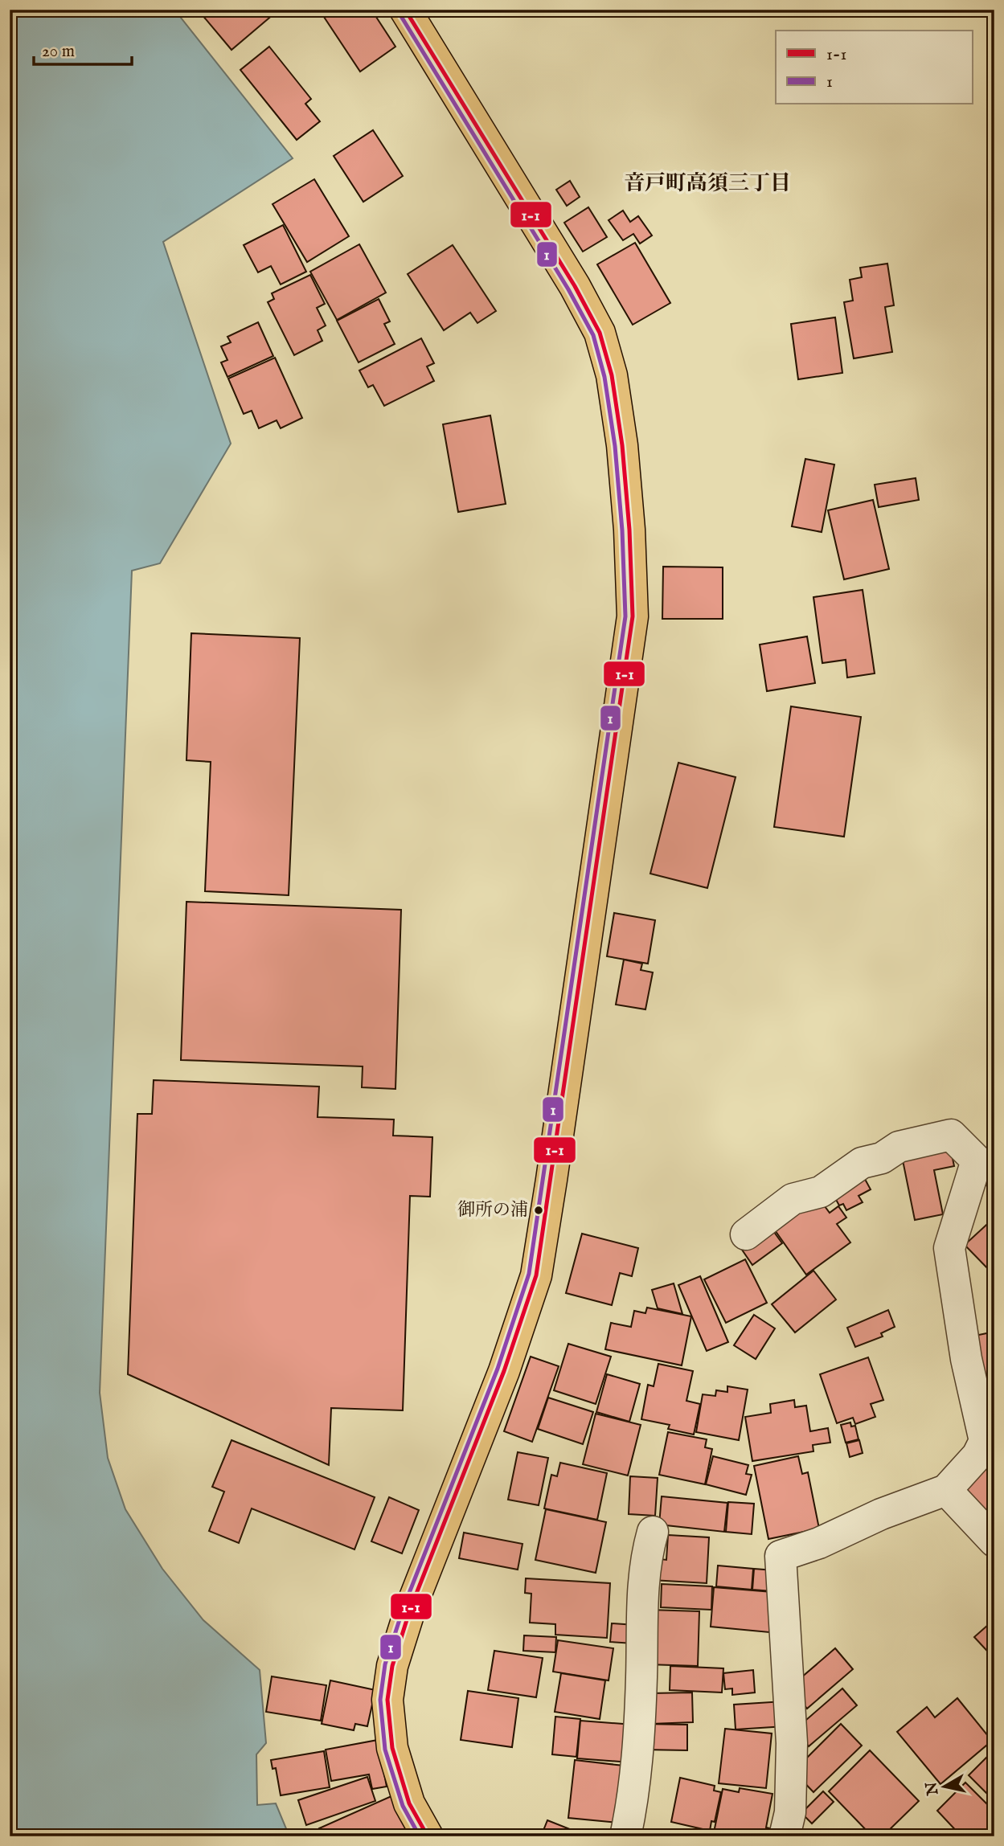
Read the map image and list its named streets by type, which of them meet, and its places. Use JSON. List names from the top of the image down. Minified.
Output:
{"districts":["音戸町高須三丁目"],"places":["御所の浦"],"lines":["transit line 1-1","transit line 1"],"legend":["1-1","1"],"scale_bar":"20 m","north":"left"}
